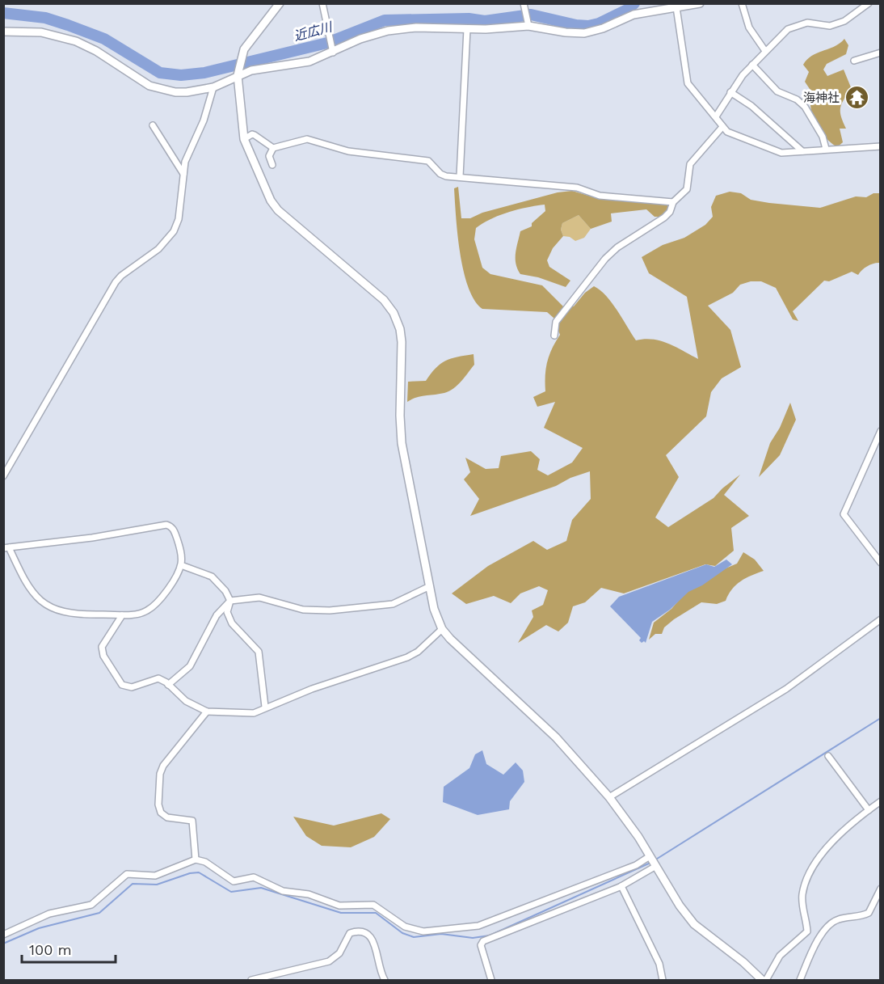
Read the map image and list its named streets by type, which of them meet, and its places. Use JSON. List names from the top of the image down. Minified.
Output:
{"water":["近広川"],"places":{"temple":["海神社"]},"scale_bar":"100 m"}
